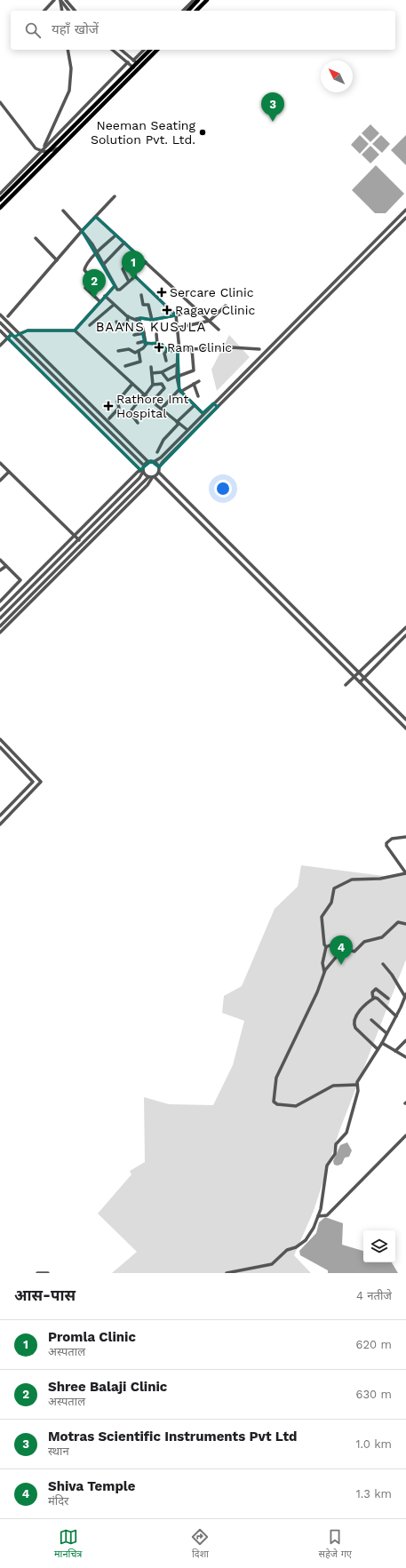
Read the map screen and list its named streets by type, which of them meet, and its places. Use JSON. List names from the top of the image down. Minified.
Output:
{"districts":["BAANS KUSJLA"],"places":{"other":["Neeman Seating Solution Pvt. Ltd."],"health":["Sercare Clinic","Ragave Clinic","Ram Clinic","Rathore Imt Hospital"]},"north":"top left","page":{"search":"यहाँ खोजें","pins":["3","1","2","4"],"heading":["आस-पास","4 नतीजे"],"list":[{"mark":"1","name":"Promla Clinic","note":"अस्पताल","value":"620 m"},{"mark":"2","name":"Shree Balaji Clinic","note":"अस्पताल","value":"630 m"},{"mark":"3","name":"Motras Scientific Instruments Pvt Ltd","note":"स्थान","value":"1.0 km"},{"mark":"4","name":"Shiva Temple","note":"मंदिर","value":"1.3 km"}],"nav":["मानचित्र","दिशा","सहेजे गए"]}}
